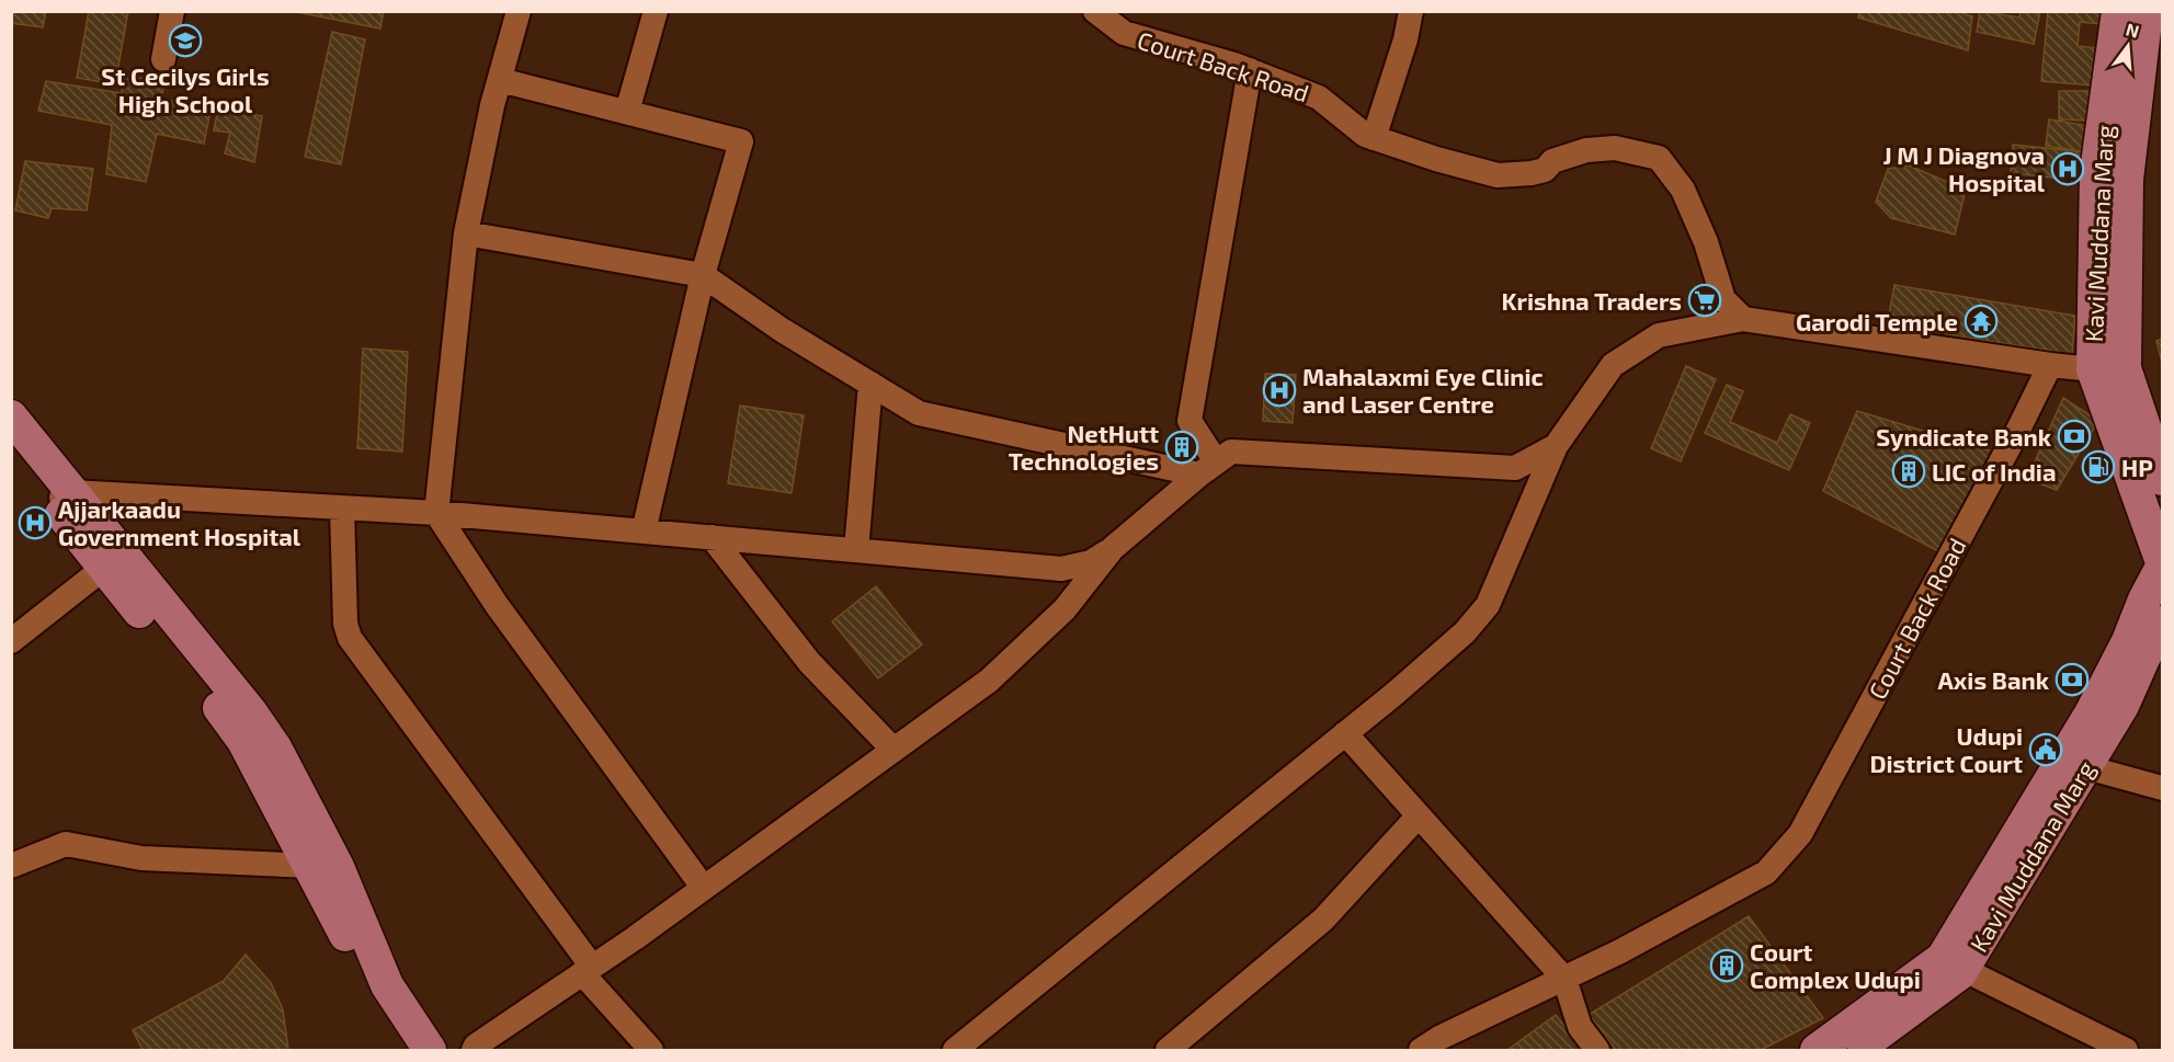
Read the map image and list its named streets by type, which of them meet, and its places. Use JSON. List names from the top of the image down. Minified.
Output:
{"streets":{"main road":["Kavi Muddana Marg"],"street":["Court Back Road"]},"places":{"school or university":["St Cecilys Girls High School"],"hospital":["J M J Diagnova Hospital","Mahalaxmi Eye Clinic and Laser Centre","Ajjarkaadu Government Hospital"],"supermarket":["Krishna Traders"],"temple":["Garodi Temple"],"bank":["Syndicate Bank","Axis Bank"],"building":["NetHutt Technologies","LIC of India","Court Complex Udupi"],"fuel station":["HP"],"public building":["Udupi District Court"]},"north":"top"}
